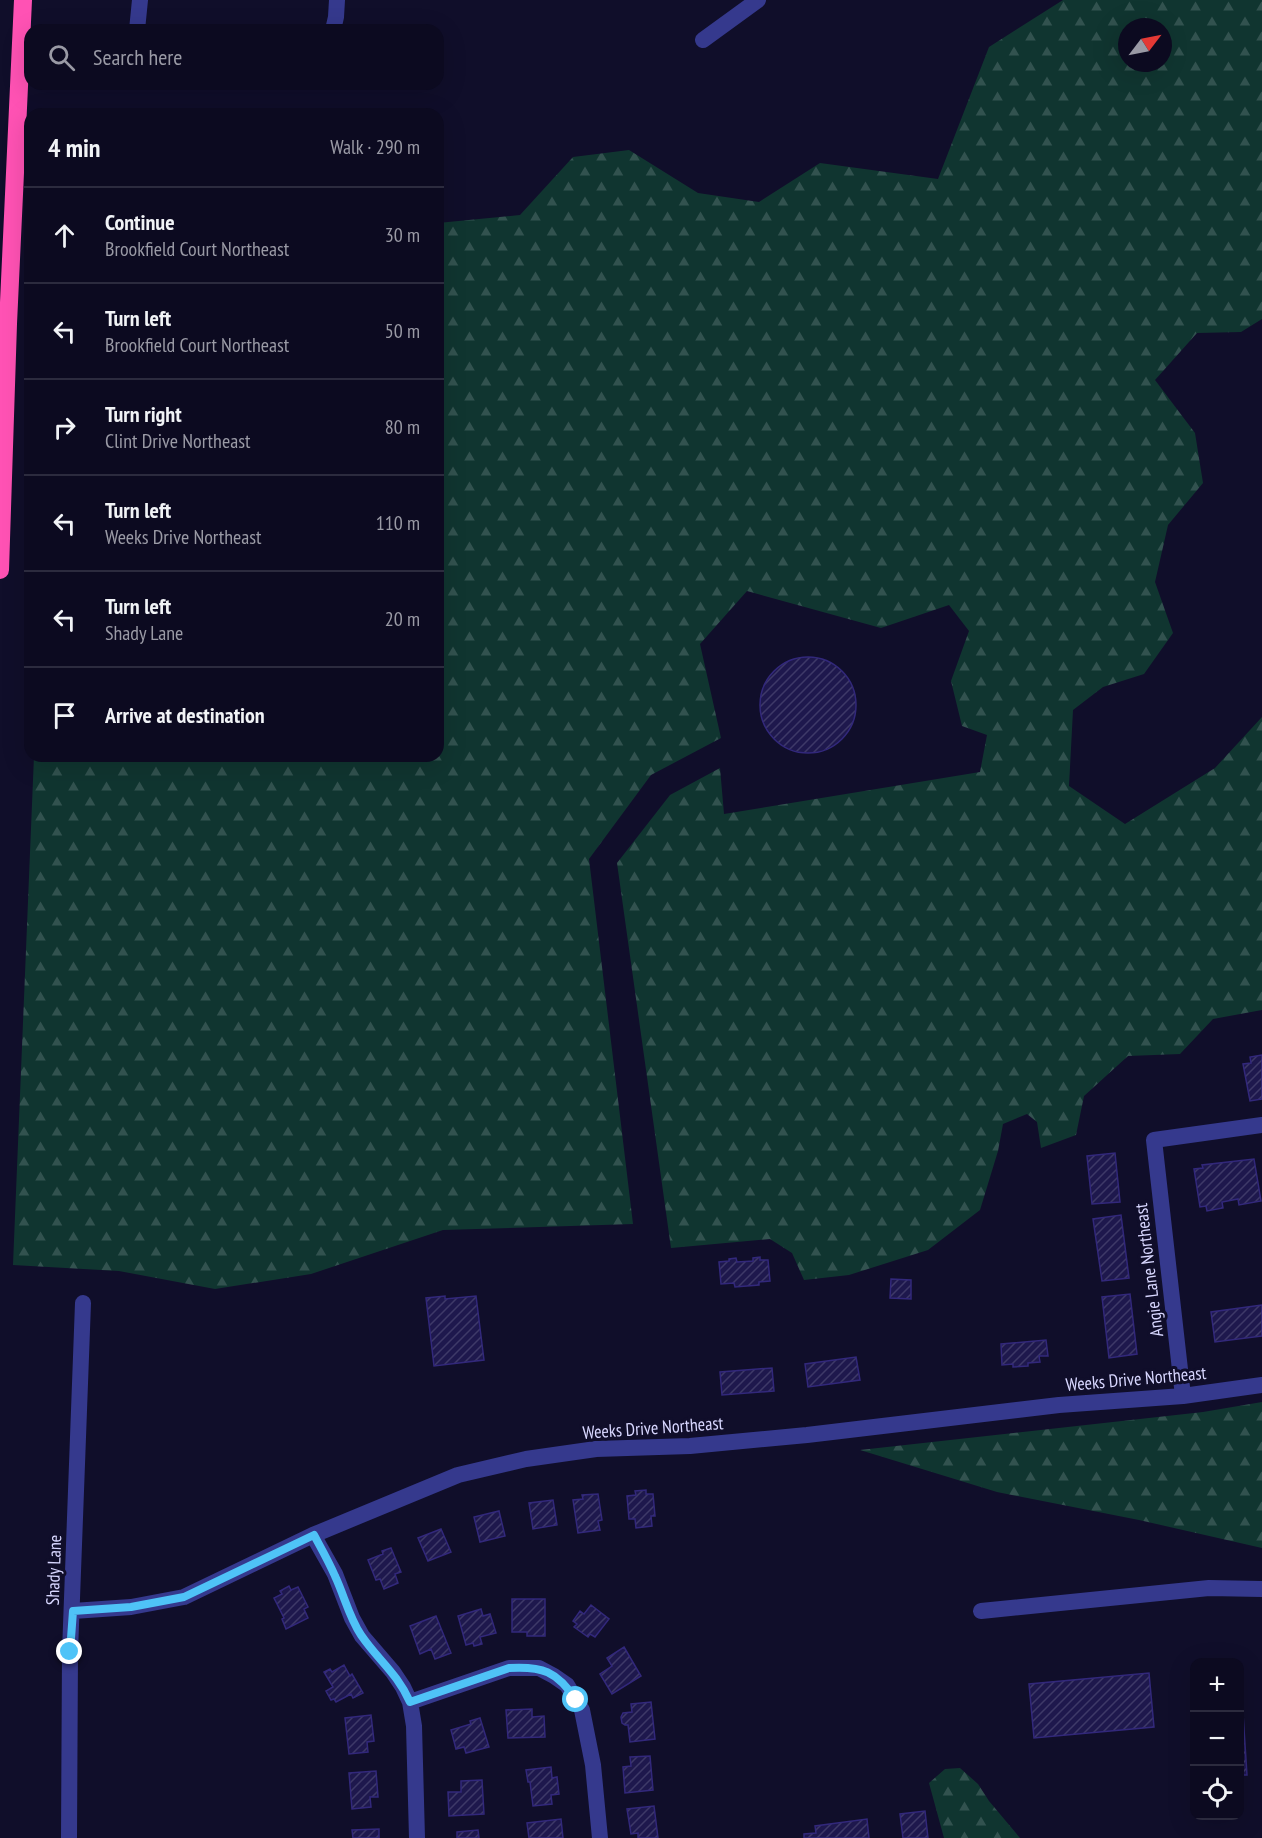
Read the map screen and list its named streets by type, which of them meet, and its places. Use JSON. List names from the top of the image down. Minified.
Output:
{"streets":{"street":["Angie Lane Northeast","Weeks Drive Northeast","Shady Lane"]},"crossings":[["Angie Lane Northeast","Weeks Drive Northeast"],["Weeks Drive Northeast","Shady Lane"]],"north":"top right","page":{"search":"Search here","heading":["4 min","Walk · 290 m"],"list":[["Continue","Brookfield Court Northeast","30 m"],["Turn left","Brookfield Court Northeast","50 m"],["Turn right","Clint Drive Northeast","80 m"],["Turn left","Weeks Drive Northeast","110 m"],["Turn left","Shady Lane","20 m"],"Arrive at destination"],"map_buttons":["+","−"]}}
